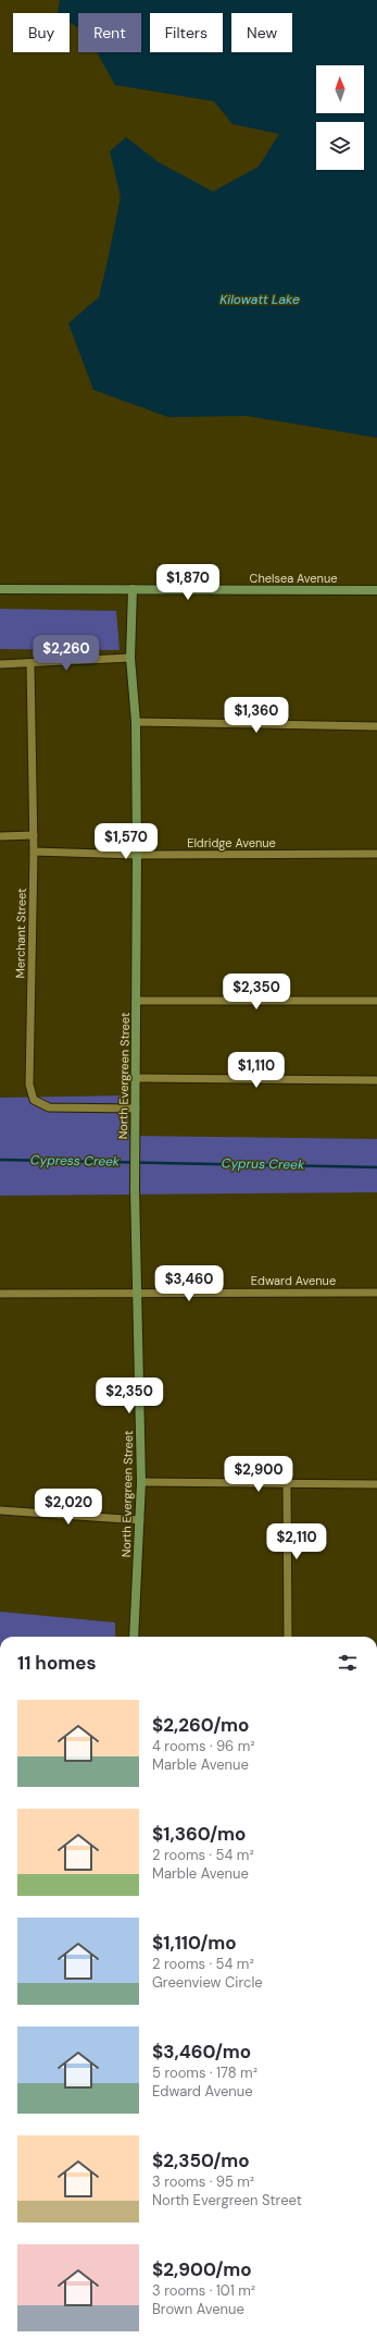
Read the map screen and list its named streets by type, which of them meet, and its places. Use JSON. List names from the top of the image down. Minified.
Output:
{"streets":{"street":["Chelsea Avenue","Eldridge Avenue","Merchant Street","North Evergreen Street","Edward Avenue"]},"crossings":[["Chelsea Avenue","North Evergreen Street"],["Eldridge Avenue","Merchant Street"],["Eldridge Avenue","North Evergreen Street"],["Merchant Street","North Evergreen Street"],["North Evergreen Street","Edward Avenue"]],"water":["Kilowatt Lake","Cypress Creek","Cyprus Creek"],"north":"top","page":{"chip":["Buy","Rent","Filters","New"],"price":["$1,870","$2,260","$1,360","$1,570","$2,350","$1,110","$3,460","$2,350","$2,900","$2,020","$2,110"],"heading":"11 homes","list":[{"name":"$2,260/mo","note":"4 rooms · 96 m² · Marble Avenue"},{"name":"$1,360/mo","note":"2 rooms · 54 m² · Marble Avenue"},{"name":"$1,110/mo","note":"2 rooms · 54 m² · Greenview Circle"},{"name":"$3,460/mo","note":"5 rooms · 178 m² · Edward Avenue"},{"name":"$2,350/mo","note":"3 rooms · 95 m² · North Evergreen Street"},{"name":"$2,900/mo","note":"3 rooms · 101 m² · Brown Avenue"}]}}
